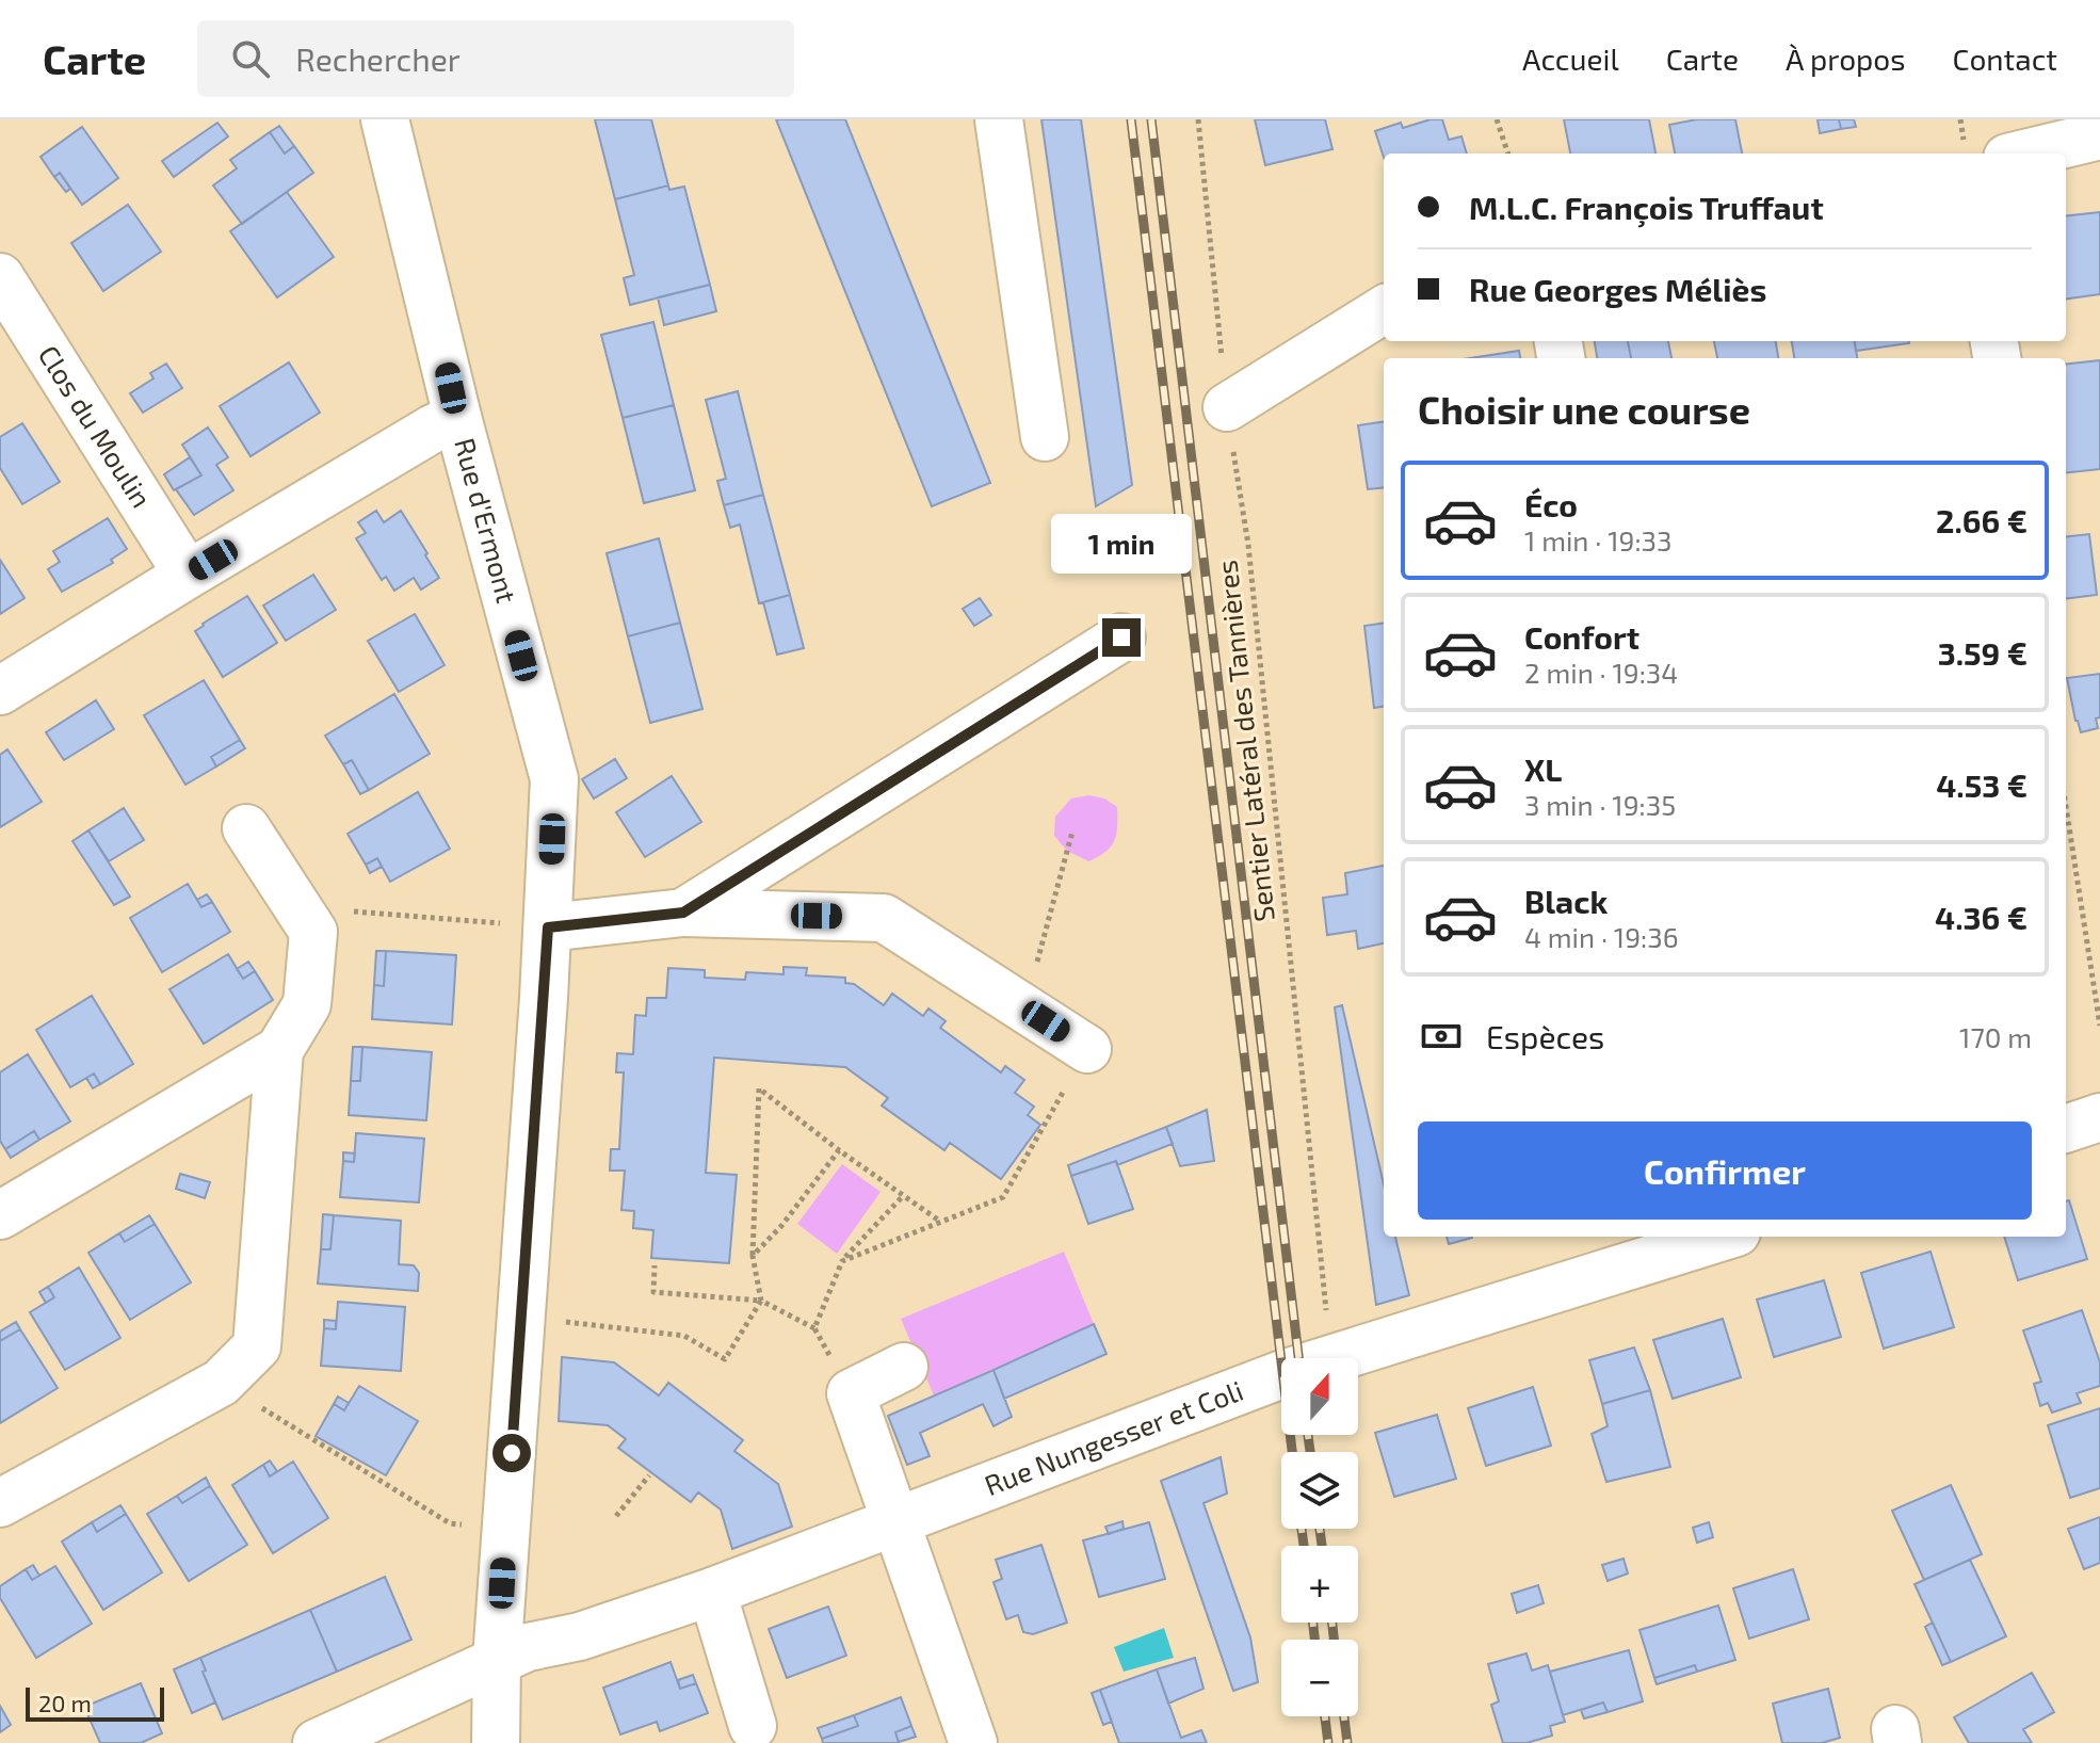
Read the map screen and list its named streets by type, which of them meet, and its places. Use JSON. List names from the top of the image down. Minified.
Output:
{"streets":{"street":["Clos du Moulin","Rue d'Ermont","Rue Nungesser et Coli"],"path":["Sentier Latéral des Tannières"]},"crossings":[["Rue d'Ermont","Rue Nungesser et Coli"],["Sentier Latéral des Tannières","Rue Nungesser et Coli"]],"scale_bar":"20 m","north":"top","page":{"header":"Carte","search":"Rechercher","nav":["Accueil","Carte","À propos","Contact"],"banner":["M.L.C. François Truffaut","Rue Georges Méliès"],"heading":"Choisir une course","list":[{"name":"Éco","note":"1 min · 19:33","value":"2.66 €"},{"name":"Confort","note":"2 min · 19:34","value":"3.59 €"},{"name":"XL","note":"3 min · 19:35","value":"4.53 €"},{"name":"Black","note":"4 min · 19:36","value":"4.36 €"}],"bubble":"1 min","pay":["Espèces","170 m"],"buttons":"Confirmer","map_buttons":["+","−"],"scale":"20 m"}}
